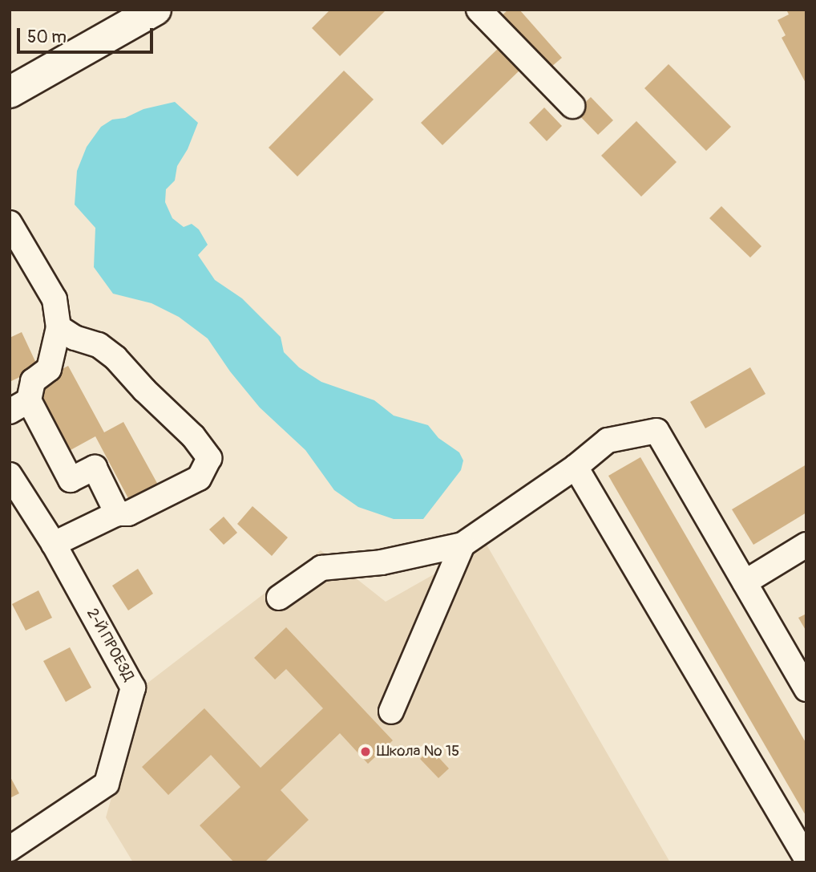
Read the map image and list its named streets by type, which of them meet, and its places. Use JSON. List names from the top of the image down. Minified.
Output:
{"streets":{"street":["2-Й ПРОЕЗД"]},"places":["Школа № 15"],"scale_bar":"50 m"}
